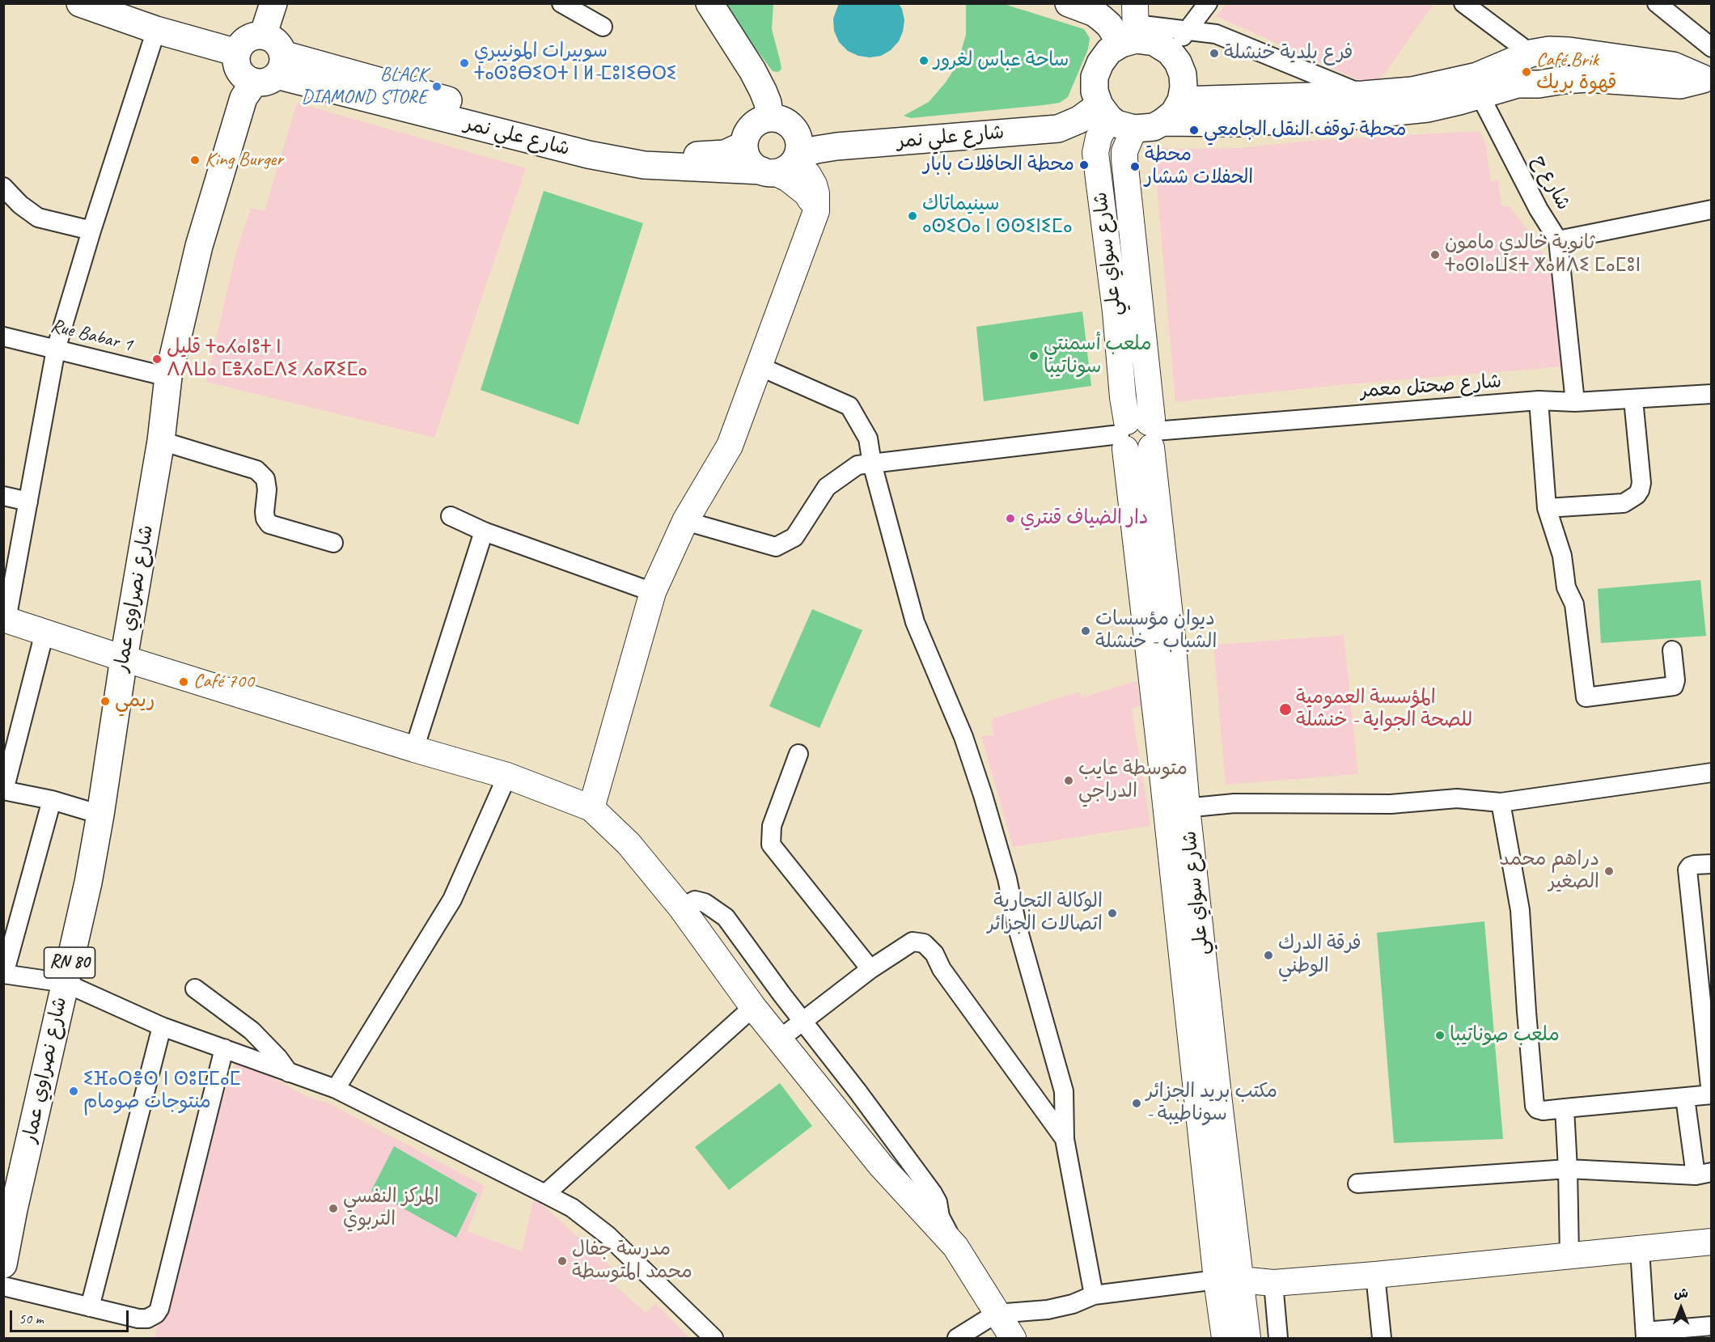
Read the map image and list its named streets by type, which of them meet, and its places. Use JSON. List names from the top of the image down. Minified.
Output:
{"streets":{"main road":["شارع علي نمر","شارع سواي علي","شارع نصراوي عمار","RN 80"],"street":["شارع ح","Rue Babar 1","شارع صحتل معمر"]},"crossings":[["شارع علي نمر","شارع سواي علي"],["شارع علي نمر","شارع نصراوي عمار"],["شارع ح","شارع صحتل معمر"],["شارع سواي علي","شارع صحتل معمر"],["Rue Babar 1","شارع نصراوي عمار"]],"places":["فرع بلدية خنشلة","ساحة عباس لغرور","سوبيرات المونيبري ⵜⴰⵙⵓⴱⵉⵔⵜ ⵏ ⵍ-ⵎⵓⵏⵉⴱⵔⵉ","Café Brik قهوة بريك","BLACK DIAMOND STORE","محطة توقف النقل الجامعي","King Burger","محطة الحافلات بابار","محطة الحفلات ششار","سينيماتاك ⴰⵙⵉⵔⴰ ⵏ ⵙⵙⵉⵏⵉⵎⴰ","ثانوية خالدي مامون ⵜⴰⵙⵏⴰⵡⵉⵜ ⵅⴰⵍⴷⵉ ⵎⴰⵎⵓⵏ","ملعب أسمنتي سوناتيبا","قليل ⵜⴰⵃⴰⵏⵓⵜ ⵏ ⴷⴷⵡⴰ ⵎⴻⵃⴰⵎⴷⵉ ⵃⴰⴽⵉⵎⴰ","دار الضياف قنتري","ديوان مؤسسات الشباب - خنشلة","Café 700","ريمي","المؤسسة العمومية للصحة الجواية - خنشلة","متوسطة عايب الدراجي","دراهم محمد الصغير","الوكالة التجارية اتصالات الجزائر","فرقة الدرك الوطني","ملعب صوناتيبا","ⵉⴼⴰⵔⴻⵙ ⵏ ⵙⵓⵎⵎⴰⵎ منتوجات صومام","مكتب بريد الجزائر - سوناطيبة","المركز النفسي التربوي","مدرسة جفال محمد المتوسطة"],"scale_bar":"50 m","north":"top"}
